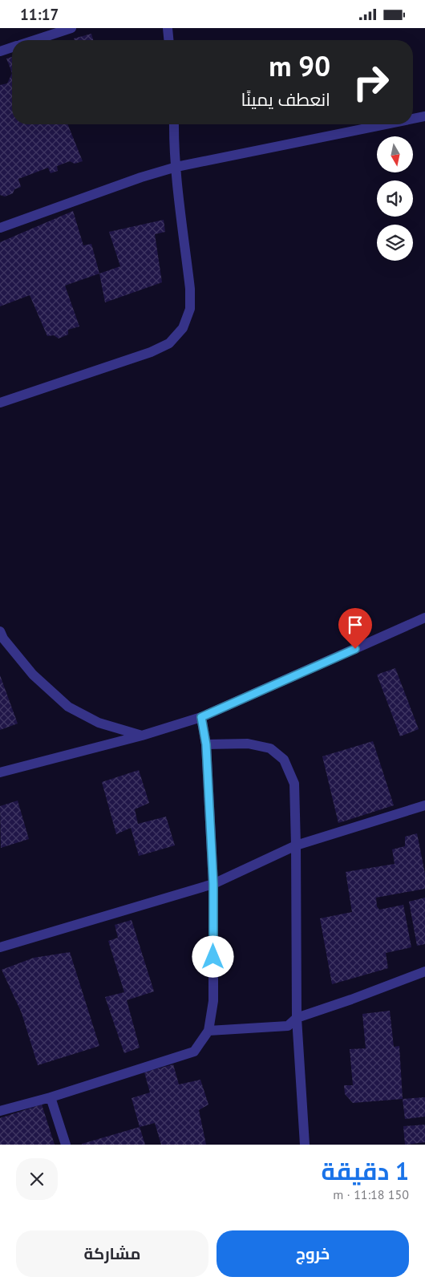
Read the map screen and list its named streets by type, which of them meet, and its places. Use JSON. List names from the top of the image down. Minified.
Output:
{"north":"bottom","page":{"status":"11:17","turn":["90 m","انعطف يمينًا"],"heading":["1 دقيقة","150 m · 11:18"],"buttons":["خروج","مشاركة"]}}
